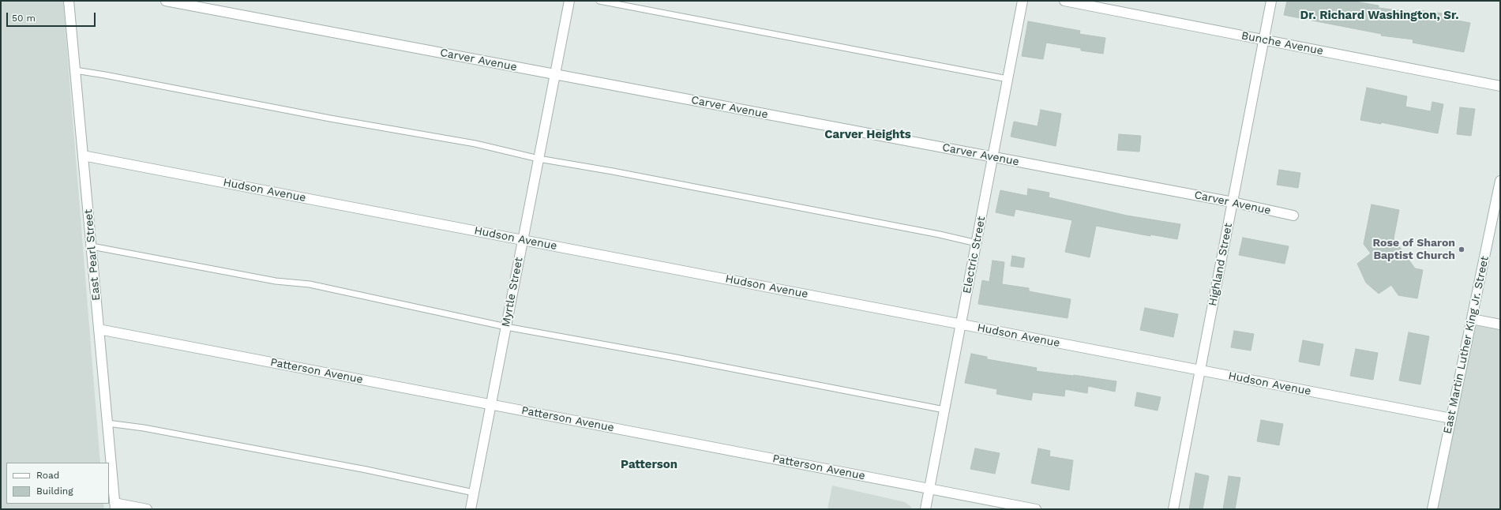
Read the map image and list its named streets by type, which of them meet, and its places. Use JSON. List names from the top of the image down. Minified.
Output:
{"streets":{"street":["Bunche Avenue","Carver Avenue","Hudson Avenue","East Pearl Street","Electric Street","Highland Street","Myrtle Street","East Martin Luther King Jr. Street","Patterson Avenue"]},"crossings":[["Bunche Avenue","Highland Street"],["Carver Avenue","Electric Street"],["Carver Avenue","Highland Street"],["Carver Avenue","Myrtle Street"],["Hudson Avenue","East Pearl Street"],["Hudson Avenue","Electric Street"],["Hudson Avenue","Highland Street"],["Hudson Avenue","Myrtle Street"],["Hudson Avenue","East Martin Luther King Jr. Street"],["East Pearl Street","Patterson Avenue"],["Electric Street","Patterson Avenue"],["Myrtle Street","Patterson Avenue"]],"districts":["Dr. Richard Washington, Sr.","Carver Heights","Patterson"],"places":["Rose of Sharon Baptist Church"],"legend":["Road","Building"],"scale_bar":"50 m"}
